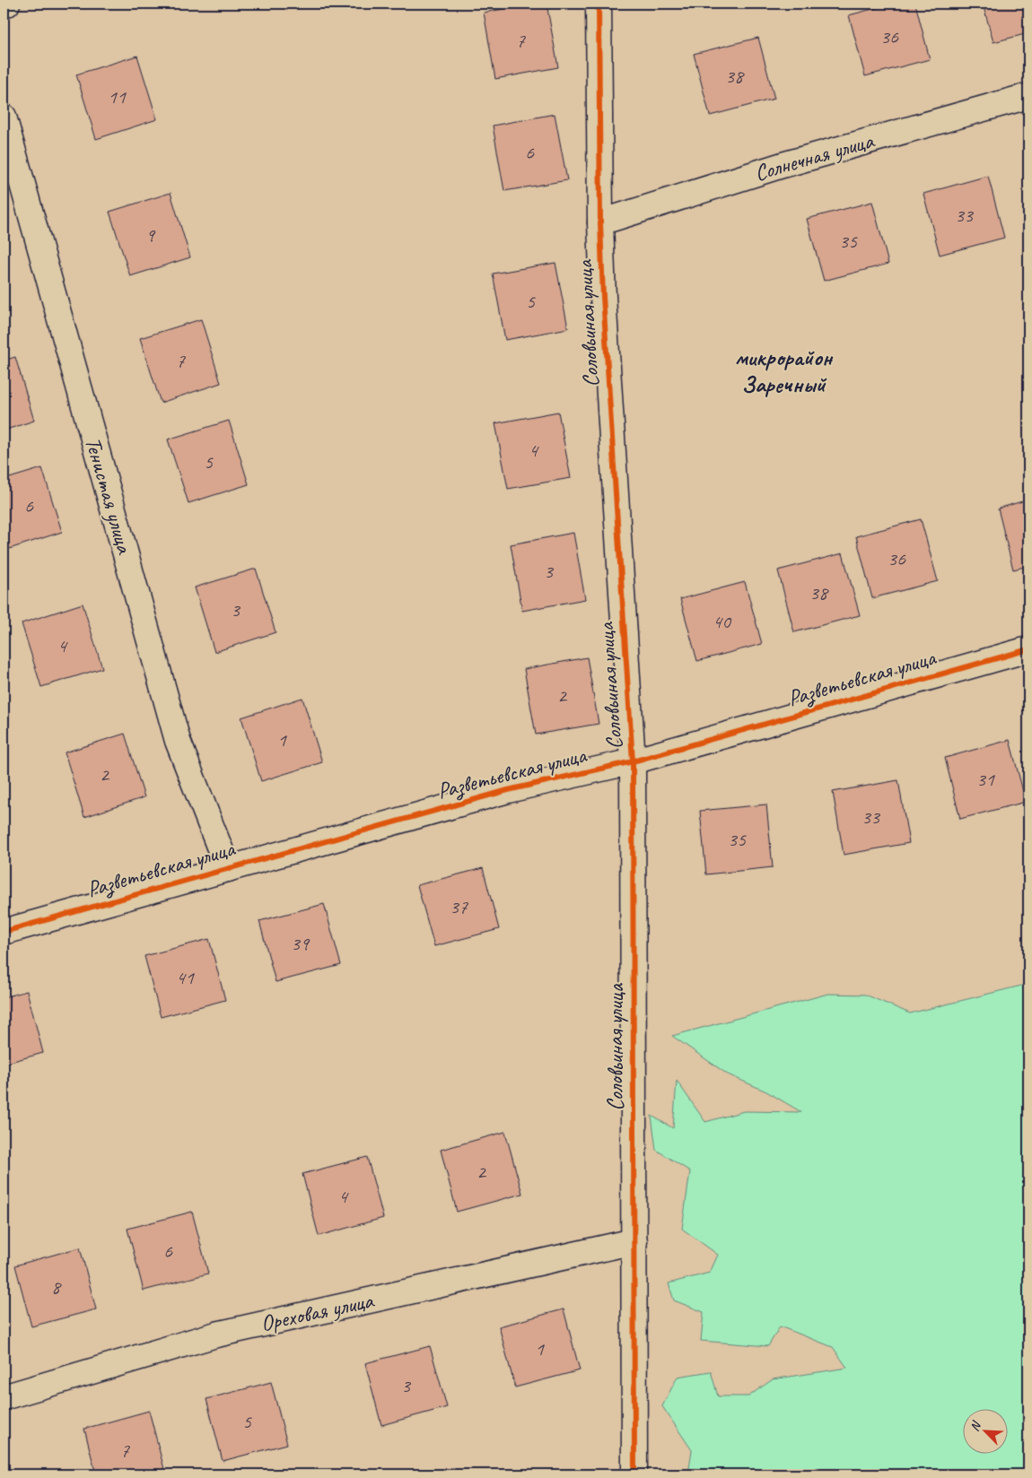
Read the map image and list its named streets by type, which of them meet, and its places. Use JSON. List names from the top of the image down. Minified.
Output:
{"streets":{"street":["Солнечная улица","Соловьиная улица","Тенистая улица","Разветьевская улица","Ореховая улица"]},"crossings":[["Солнечная улица","Соловьиная улица"],["Соловьиная улица","Разветьевская улица"],["Соловьиная улица","Ореховая улица"],["Тенистая улица","Разветьевская улица"]],"districts":["микрорайон Заречный"],"house_numbers":["36","7","38","11","6","33","9","35","5","7","4","5","6","36","3","38","3","40","4","2","1","2","31","33","35","37","39","41","2","4","6","8","1","3","5","7"],"north":"top left"}
